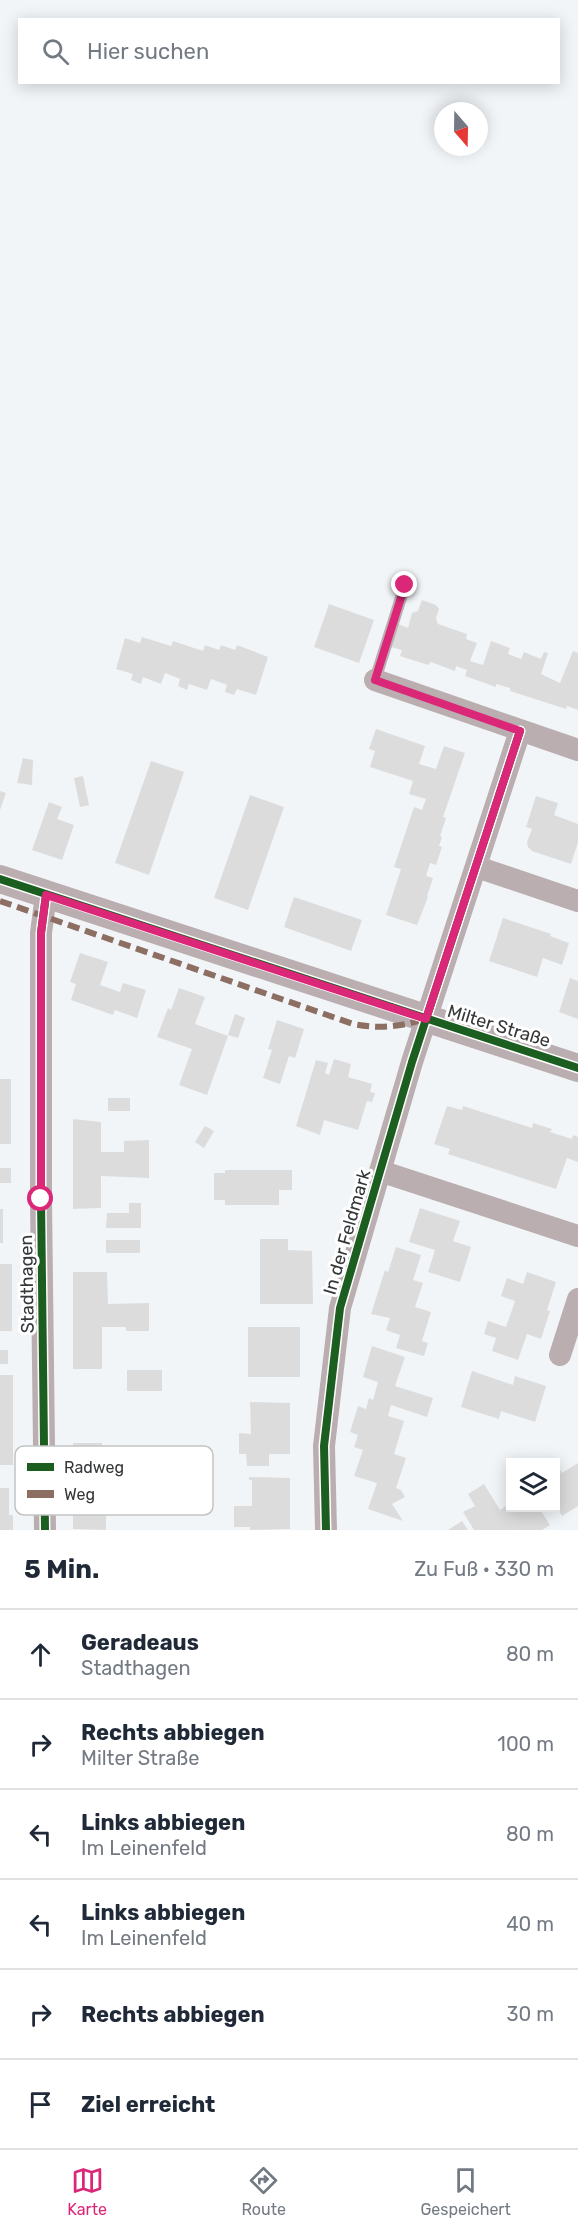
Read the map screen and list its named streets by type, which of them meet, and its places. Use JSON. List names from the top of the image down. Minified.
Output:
{"streets":{"street":["Milter Straße","In der Feldmark","Stadthagen"]},"crossings":[["Milter Straße","In der Feldmark"],["Milter Straße","Stadthagen"]],"legend":["Radweg","Weg"],"north":"bottom","page":{"search":"Hier suchen","heading":["5 Min.","Zu Fuß · 330 m"],"list":[["Geradeaus","Stadthagen","80 m"],["Rechts abbiegen","Milter Straße","100 m"],["Links abbiegen","Im Leinenfeld","80 m"],["Links abbiegen","Im Leinenfeld","40 m"],["Rechts abbiegen","30 m"],"Ziel erreicht"],"nav":["Karte","Route","Gespeichert"]}}
